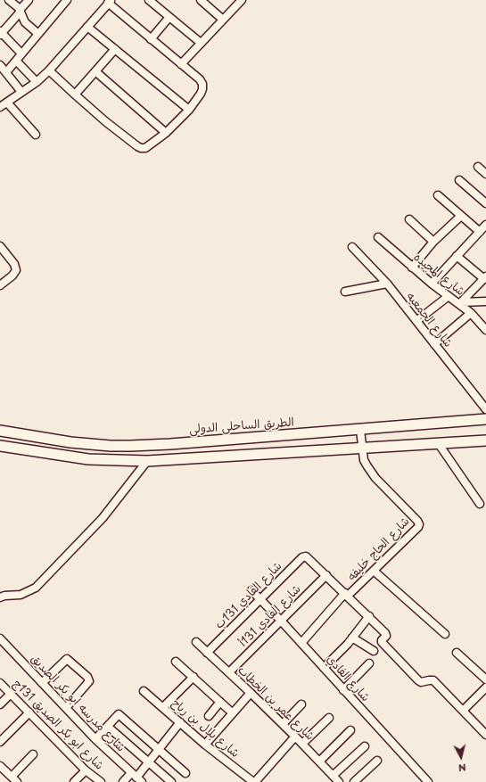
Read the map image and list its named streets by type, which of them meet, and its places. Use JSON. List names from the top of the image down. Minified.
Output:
{"streets":{"highway":["الطريق الساحلى الدولى"],"street":["شارع المجيده","شارع الجمعيه","شارع الحاج خليفه","شارع الفادي 131ب","شارع الفادي 131أ","شارع الفادي","شارع مدرسه ابو بكر الصديق","شارع عمر بن الخطاب","شارع ابو بكر الصديق 131ج","شارع بلال بن رباح"]},"crossings":[["الطريق الساحلى الدولى","شارع الحاج خليفه"],["شارع الحاج خليفه","شارع الفادي"],["شارع الفادي 131ب","شارع الفادي 131أ"],["شارع الفادي 131ب","شارع الفادي"],["شارع الفادي 131ب","شارع عمر بن الخطاب"],["شارع الفادي 131أ","شارع الفادي"],["شارع الفادي 131أ","شارع عمر بن الخطاب"]],"north":"bottom"}
